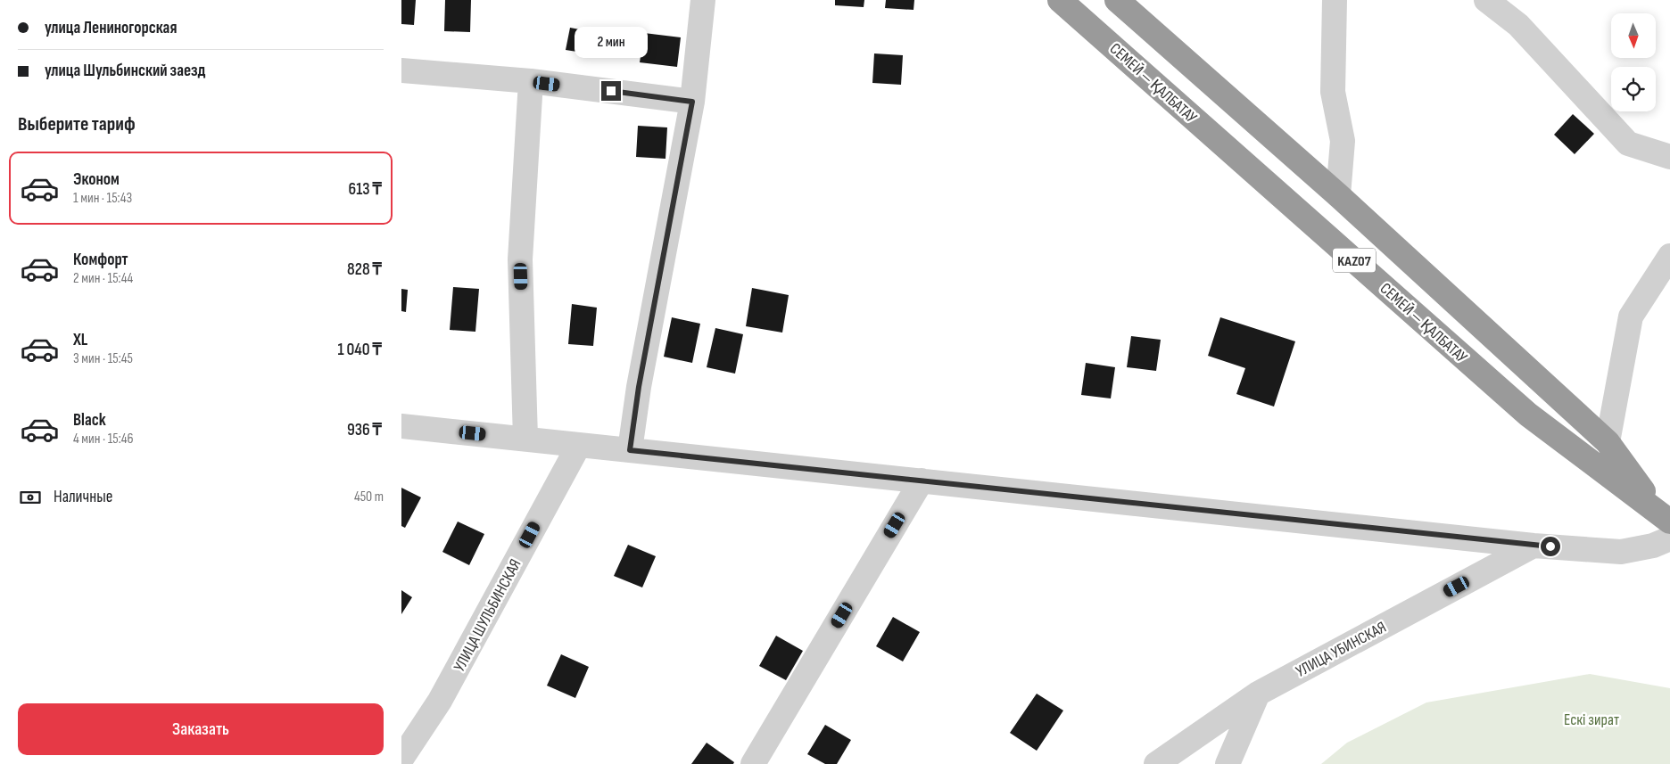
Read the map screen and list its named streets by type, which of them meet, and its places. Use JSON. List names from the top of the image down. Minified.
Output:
{"streets":{"highway":["СЕМЕЙ — ҚАЛБАТАУ","KAZ07"],"street":["УЛИЦА ШУЛЬБИНСКАЯ","УЛИЦА УБИНСКАЯ"]},"parks":["Ескі зират"],"north":"bottom","page":{"banner":["улица Лениногорская","улица Шульбинский заезд"],"bubble":"2 мин","heading":"Выберите тариф","list":[{"name":"Эконом","note":"1 мин · 15:43","value":"613 ₸"},{"name":"Комфорт","note":"2 мин · 15:44","value":"828 ₸"},{"name":"XL","note":"3 мин · 15:45","value":"1 040 ₸"},{"name":"Black","note":"4 мин · 15:46","value":"936 ₸"}],"pay":["Наличные","450 m"],"buttons":"Заказать"}}
